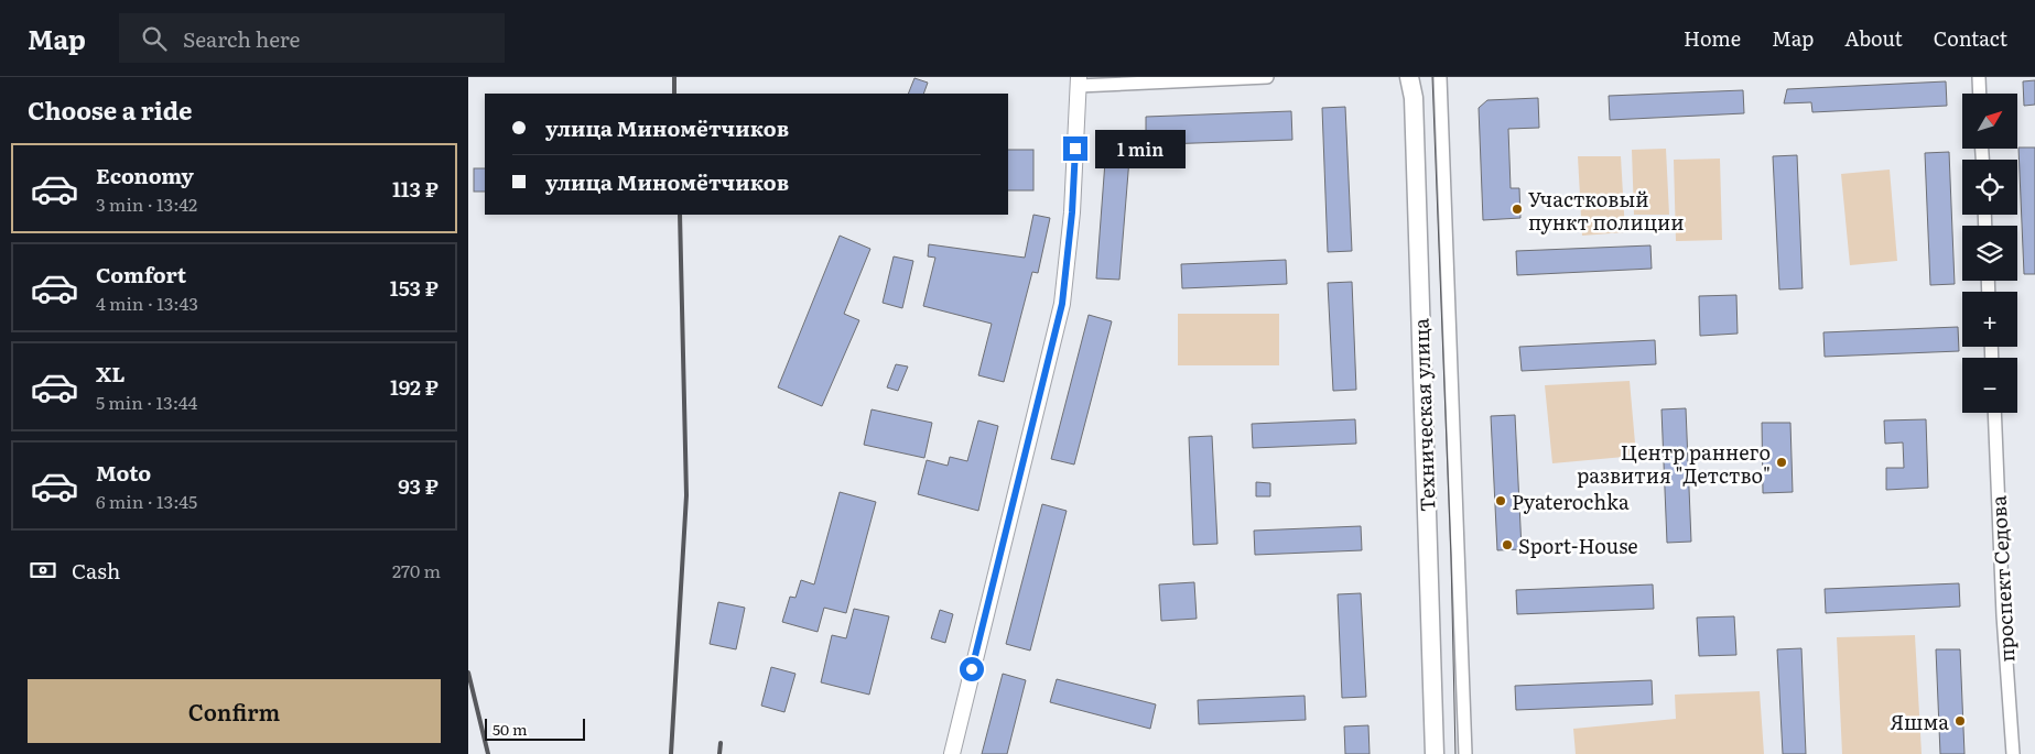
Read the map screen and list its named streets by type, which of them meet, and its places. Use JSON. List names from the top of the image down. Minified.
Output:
{"streets":{"main road":["Техническая улица"],"street":["проспект Седова"]},"places":["Участковый пункт полиции","Центр раннего развития \"Детство\"","Pyaterochka","Sport-House","Яшма"],"scale_bar":"50 m","north":"top right","page":{"header":"Map","search":"Search here","nav":["Home","Map","About","Contact"],"heading":"Choose a ride","map_buttons":["+","−"],"banner":["улица Миномётчиков","улица Миномётчиков"],"bubble":"1 min","list":[{"name":"Economy","note":"3 min · 13:42","value":"113 ₽"},{"name":"Comfort","note":"4 min · 13:43","value":"153 ₽"},{"name":"XL","note":"5 min · 13:44","value":"192 ₽"},{"name":"Moto","note":"6 min · 13:45","value":"93 ₽"}],"pay":["Cash","270 m"],"buttons":"Confirm","scale":"50 m"}}
